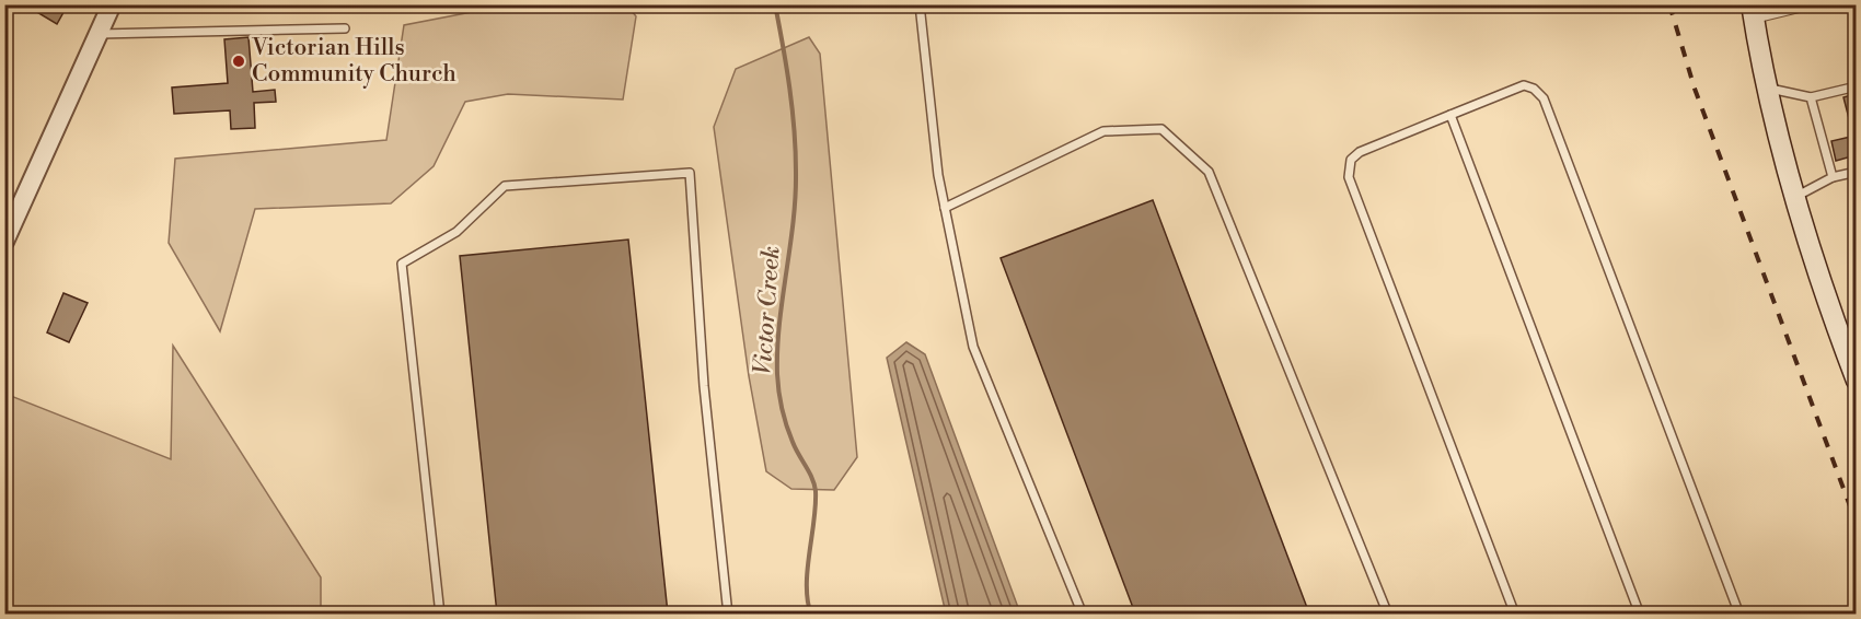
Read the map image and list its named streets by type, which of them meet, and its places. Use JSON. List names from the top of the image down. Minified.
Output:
{"water":["Victor Creek"],"places":["Victorian Hills Community Church"]}
